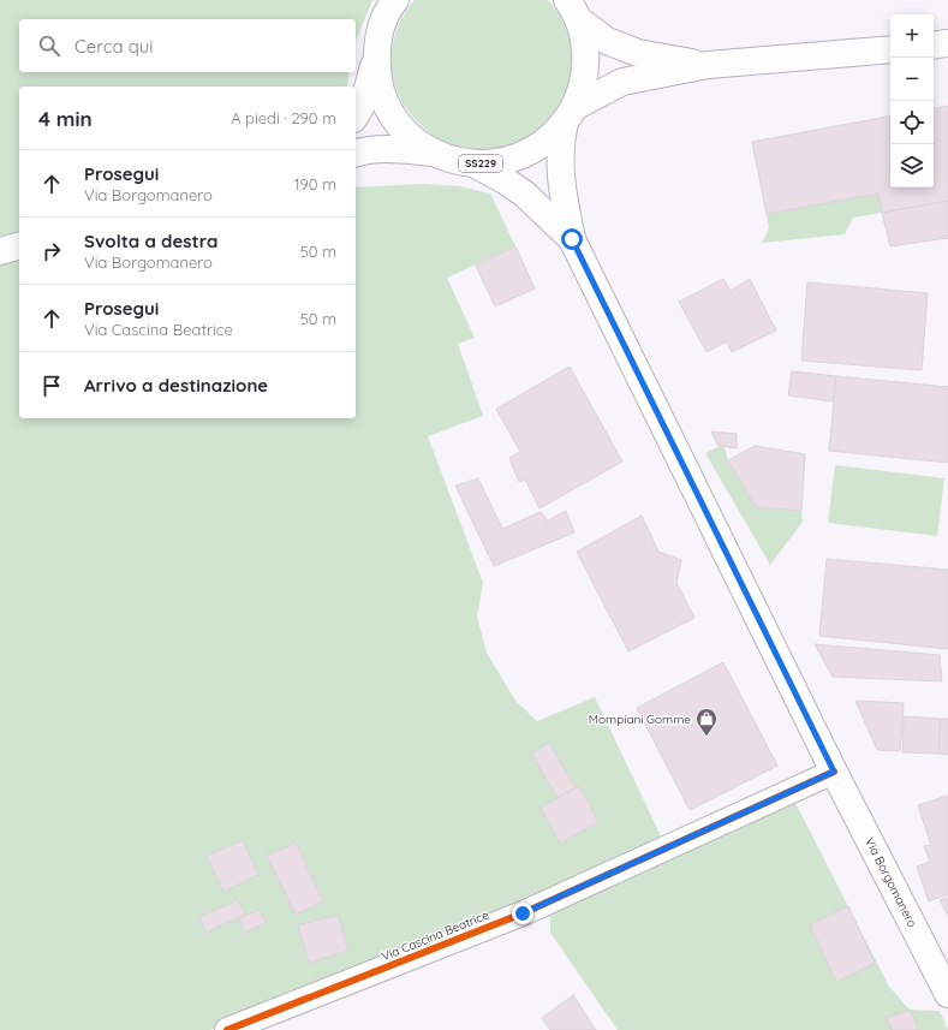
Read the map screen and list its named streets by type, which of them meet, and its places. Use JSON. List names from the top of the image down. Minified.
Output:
{"streets":{"main road":["SS229","Via Borgomanero"],"street":["Via Cascina Beatrice"]},"crossings":[["SS229","Via Borgomanero"],["Via Borgomanero","Via Cascina Beatrice"]],"places":{"shop":["Mompiani Gomme"]},"page":{"map_buttons":["+","−"],"search":"Cerca qui","heading":["4 min","A piedi · 290 m"],"list":[["Prosegui","Via Borgomanero","190 m"],["Svolta a destra","Via Borgomanero","50 m"],["Prosegui","Via Cascina Beatrice","50 m"],"Arrivo a destinazione"]}}
